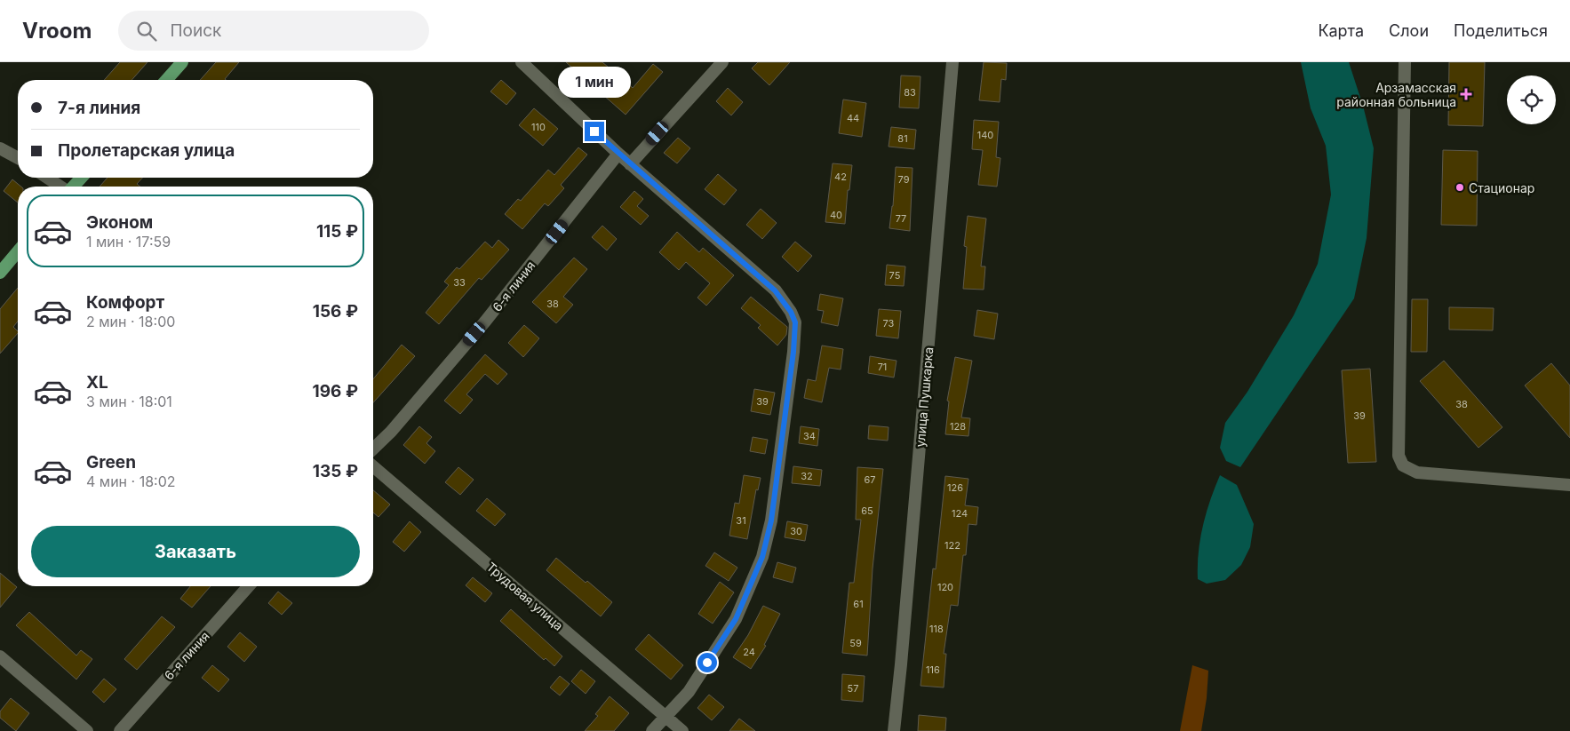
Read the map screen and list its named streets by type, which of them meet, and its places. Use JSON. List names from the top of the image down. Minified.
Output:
{"streets":{"street":["6-я линия","улица Пушкарка","Трудовая улица"]},"places":{"health":["Арзамасская районная больница"],"other":["Стационар"]},"house_numbers":["83","44","110","140","81","42","79","40","77","75","33","38","73","71","39","38","39","128","34","32","67","126","65","124","31","30","122","120","61","118","59","24","116","57"],"page":{"header":"Vroom","search":"Поиск","nav":["Карта","Слои","Поделиться"],"bubble":"1 мин","banner":["7-я линия","Пролетарская улица"],"list":[{"name":"Эконом","note":"1 мин · 17:59","value":"115 ₽"},{"name":"Комфорт","note":"2 мин · 18:00","value":"156 ₽"},{"name":"XL","note":"3 мин · 18:01","value":"196 ₽"},{"name":"Green","note":"4 мин · 18:02","value":"135 ₽"}],"buttons":"Заказать"}}
